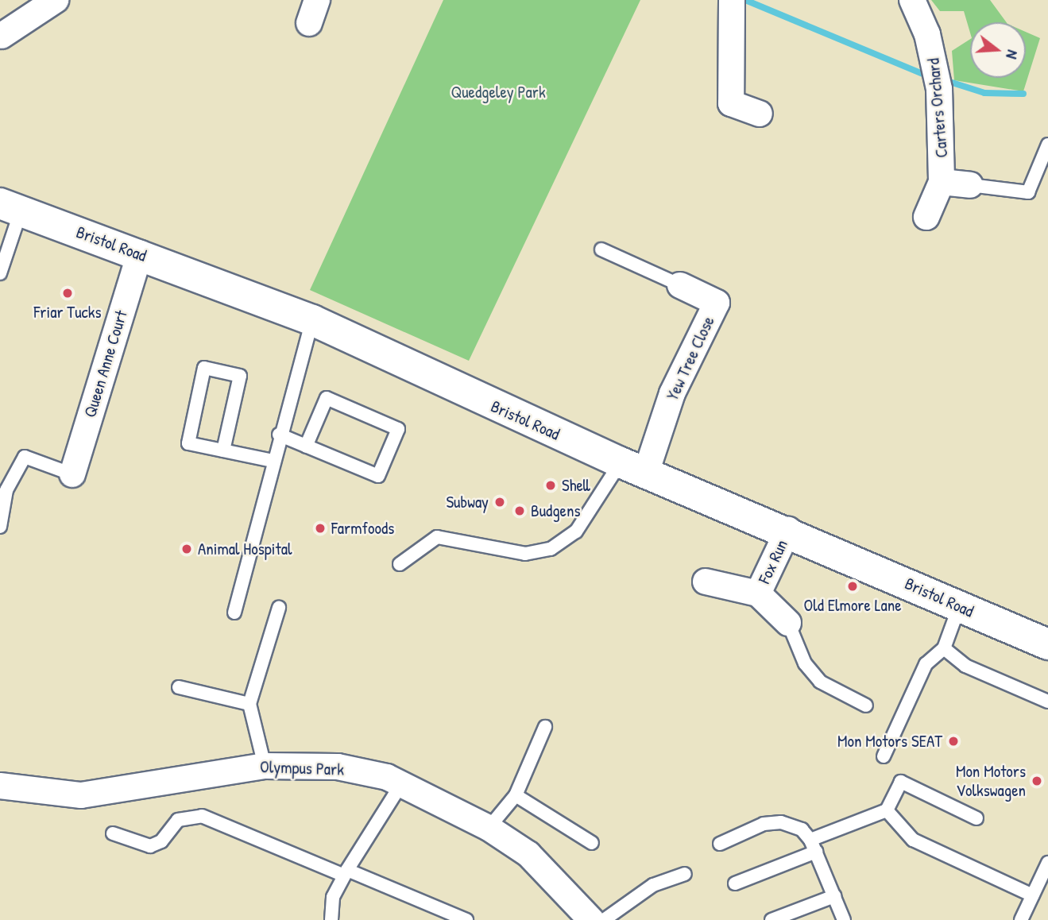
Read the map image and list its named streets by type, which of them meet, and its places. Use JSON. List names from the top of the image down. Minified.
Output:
{"streets":{"main road":["Bristol Road"],"street":["Carters Orchard","Yew Tree Close","Queen Anne Court","Fox Run","Olympus Park"]},"crossings":[["Bristol Road","Yew Tree Close"],["Bristol Road","Queen Anne Court"],["Bristol Road","Fox Run"]],"parks":["Quedgeley Park"],"places":["Friar Tucks","Shell","Subway","Budgens","Farmfoods","Animal Hospital","Old Elmore Lane","Mon Motors SEAT","Mon Motors Volkswagen"],"north":"right"}
